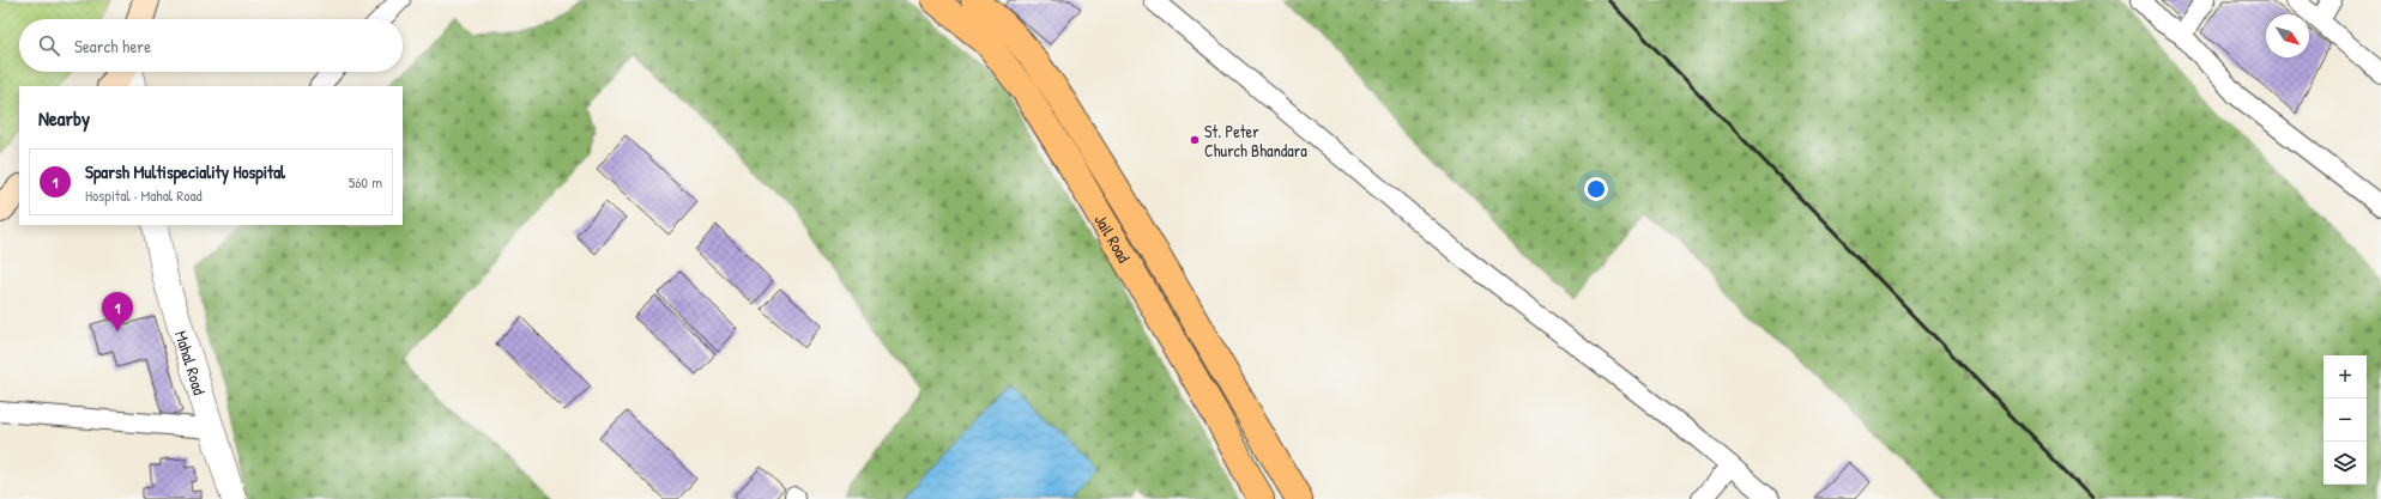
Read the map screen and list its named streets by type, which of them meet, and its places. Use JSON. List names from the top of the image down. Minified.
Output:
{"streets":{"highway":["Jail Road"],"street":["Mahal Road"]},"places":["St. Peter Church Bhandara"],"north":"bottom right","page":{"search":"Search here","heading":"Nearby","list":[{"mark":"1","name":"Sparsh Multispeciality Hospital","note":"Hospital · Mahal Road","value":"560 m"}],"pins":"1","map_buttons":["+","−"]}}
